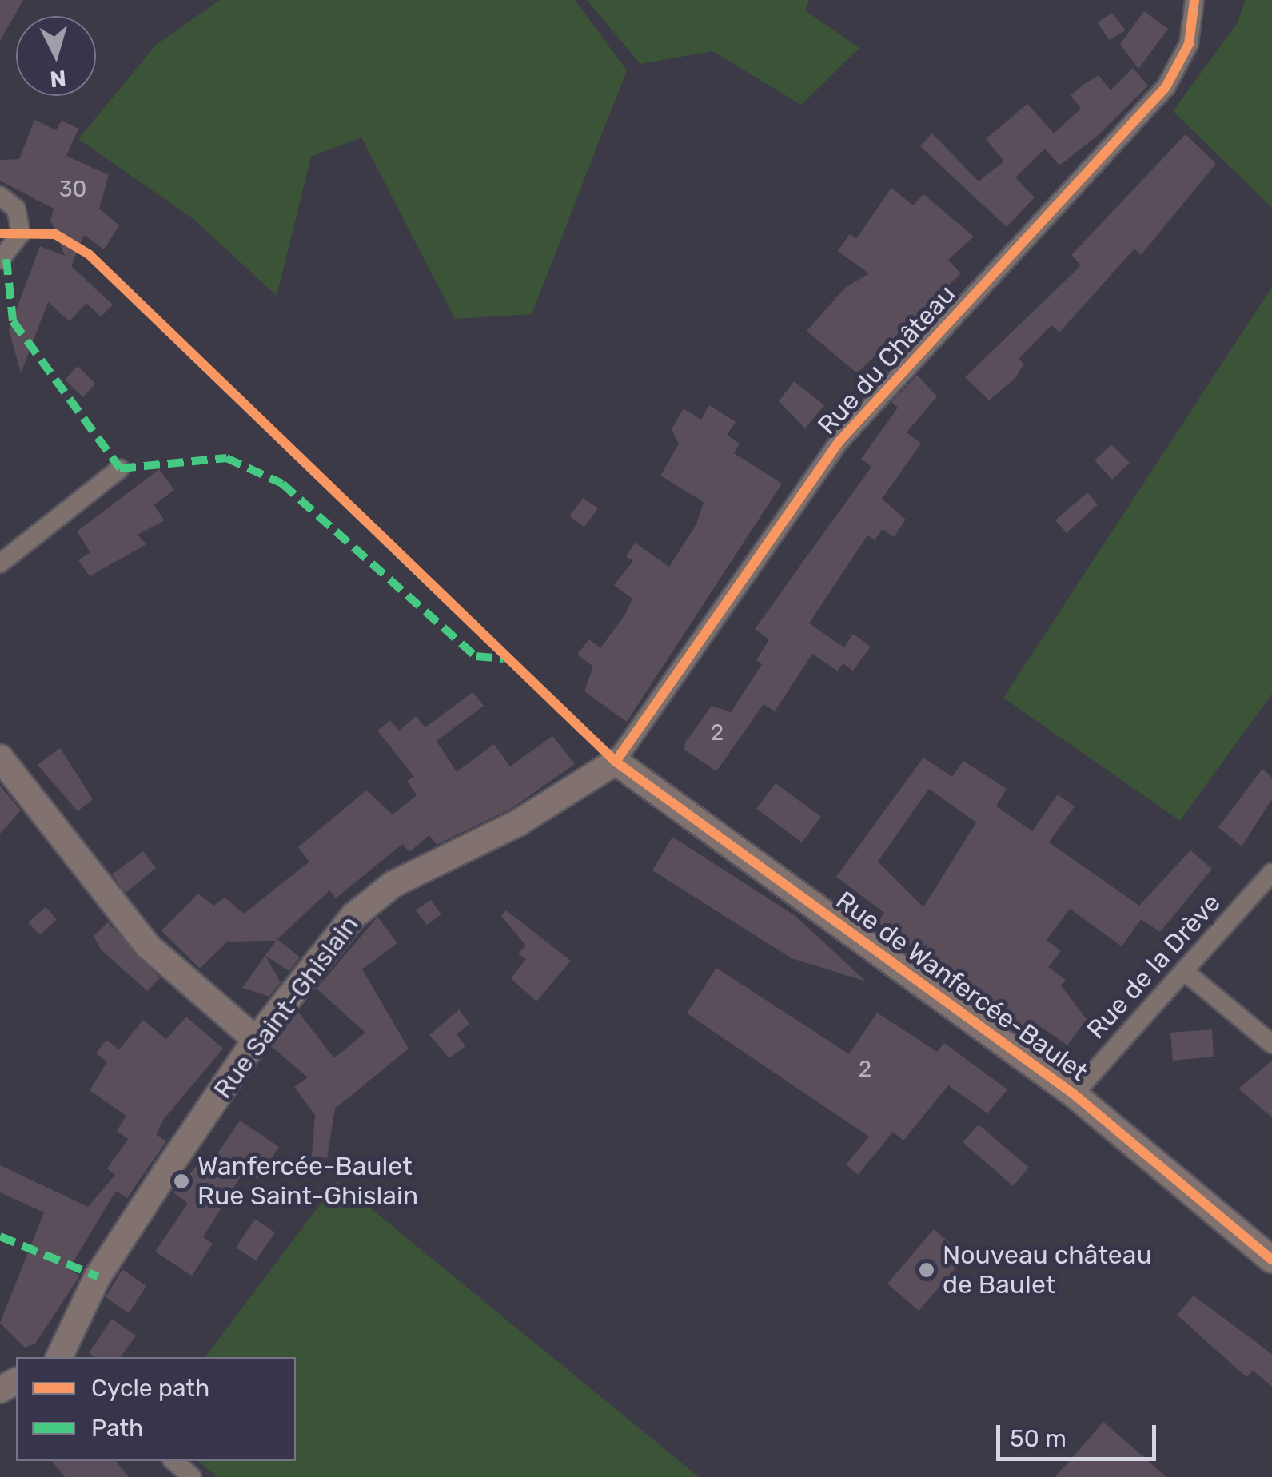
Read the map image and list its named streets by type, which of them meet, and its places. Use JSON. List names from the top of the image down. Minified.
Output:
{"streets":{"main road":["Rue de Wanfercée-Baulet","Rue Saint-Ghislain"],"street":["Rue du Château","Rue de la Drève"]},"crossings":[["Rue du Château","Rue de Wanfercée-Baulet"],["Rue du Château","Rue Saint-Ghislain"],["Rue de la Drève","Rue de Wanfercée-Baulet"],["Rue de Wanfercée-Baulet","Rue Saint-Ghislain"]],"places":["Wanfercée-Baulet Rue Saint-Ghislain","Nouveau château de Baulet"],"house_numbers":["30","2","2"],"legend":["Cycle path","Path"],"scale_bar":"50 m","north":"bottom"}
